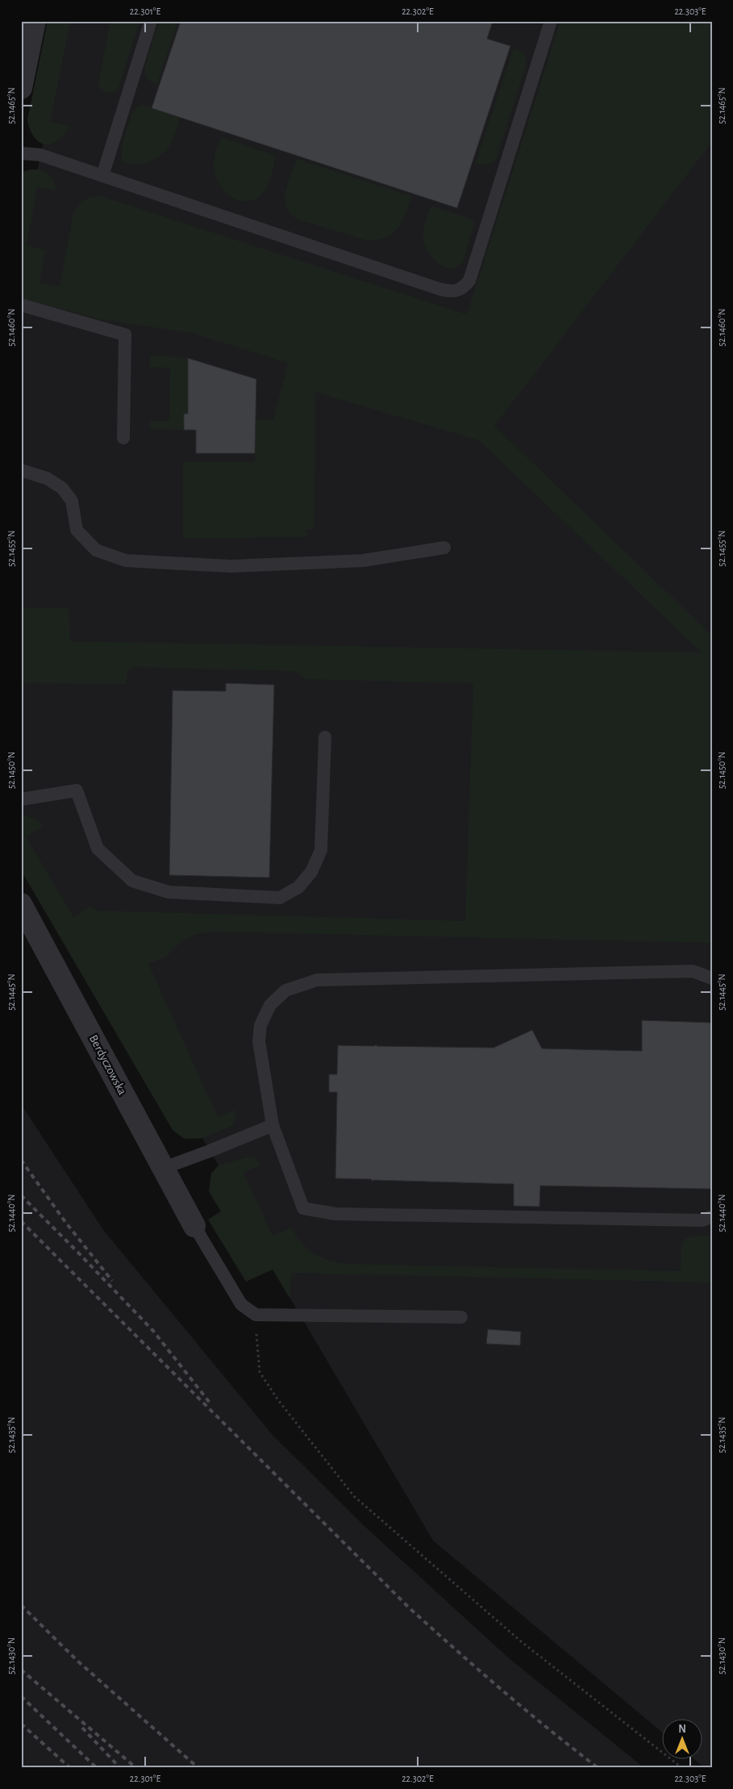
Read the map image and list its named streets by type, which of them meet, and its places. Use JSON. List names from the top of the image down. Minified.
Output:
{"streets":{"street":["Berdyczowska"]},"north":"top","coordinates":["22.301°E","22.302°E","22.303°E","52.1465°N","52.1460°N","52.1455°N","52.1450°N","52.1445°N","52.1440°N","52.1435°N","52.1430°N"]}
